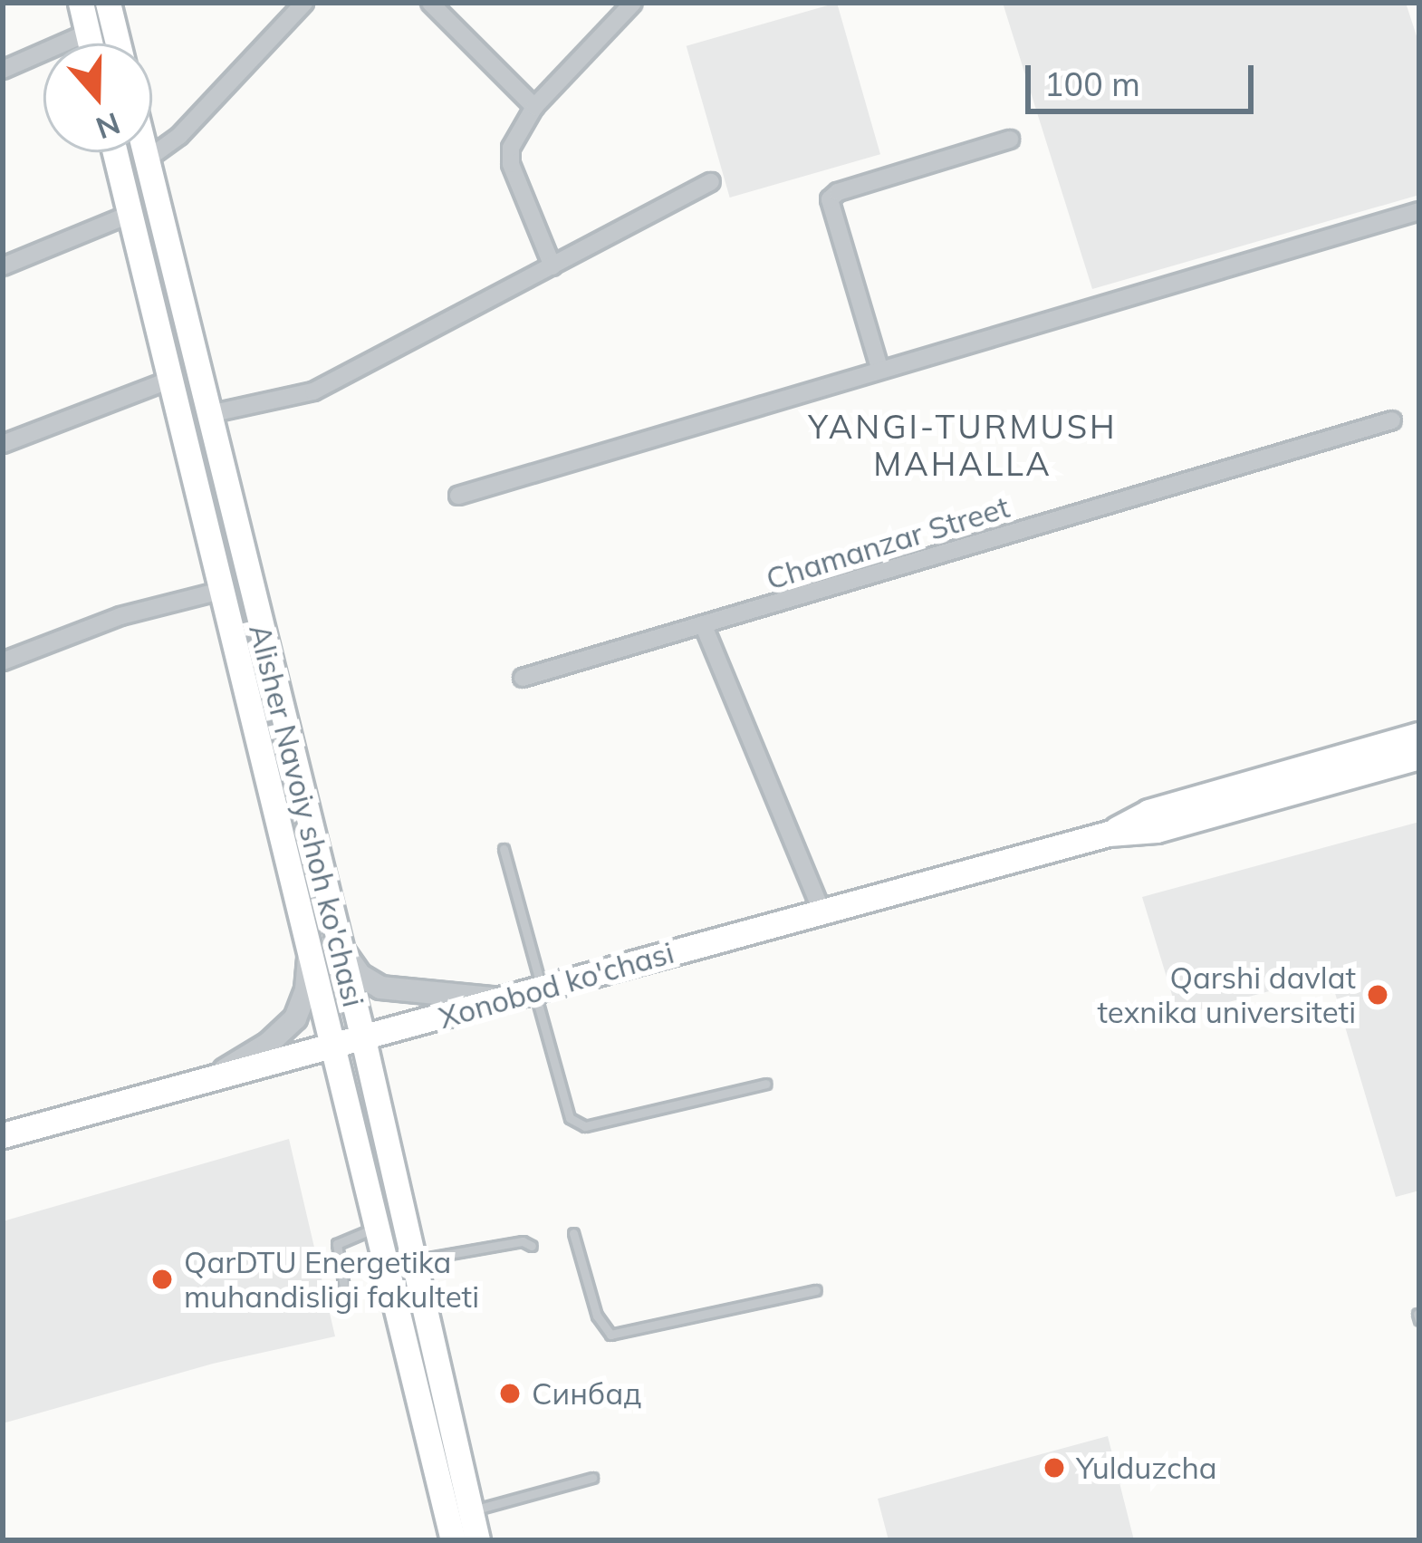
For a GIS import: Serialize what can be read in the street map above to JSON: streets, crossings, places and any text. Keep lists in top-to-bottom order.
{
  "streets": {
    "main road": ["Alisher Navoiy shoh ko'chasi", "Xonobod ko'chasi"],
    "street": ["Chamanzar Street"]
  },
  "crossings": [
    ["Alisher Navoiy shoh ko'chasi", "Xonobod ko'chasi"]
  ],
  "districts": ["YANGI-TURMUSH MAHALLA"],
  "places": [
    "Qarshi davlat texnika universiteti",
    "QarDTU Energetika muhandisligi fakulteti",
    "Синбад",
    "Yulduzcha"
  ],
  "scale_bar": "100 m",
  "north": "bottom"
}
